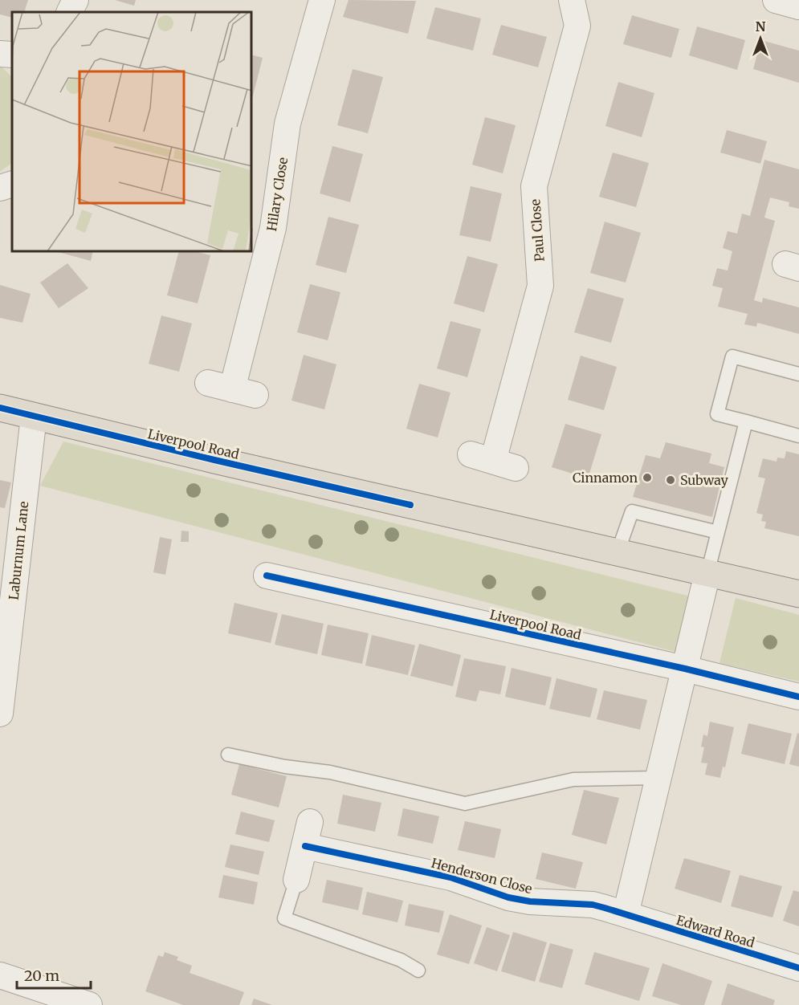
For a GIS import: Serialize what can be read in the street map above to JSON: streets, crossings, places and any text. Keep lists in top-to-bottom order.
{
  "streets": {
    "highway": ["Liverpool Road"],
    "street": [
      "Hilary Close",
      "Paul Close",
      "Laburnum Lane",
      "Henderson Close",
      "Edward Road"
    ]
  },
  "crossings": [
    ["Liverpool Road", "Laburnum Lane"],
    ["Henderson Close", "Edward Road"]
  ],
  "places": ["Cinnamon", "Subway"],
  "scale_bar": "20 m",
  "north": "top"
}
